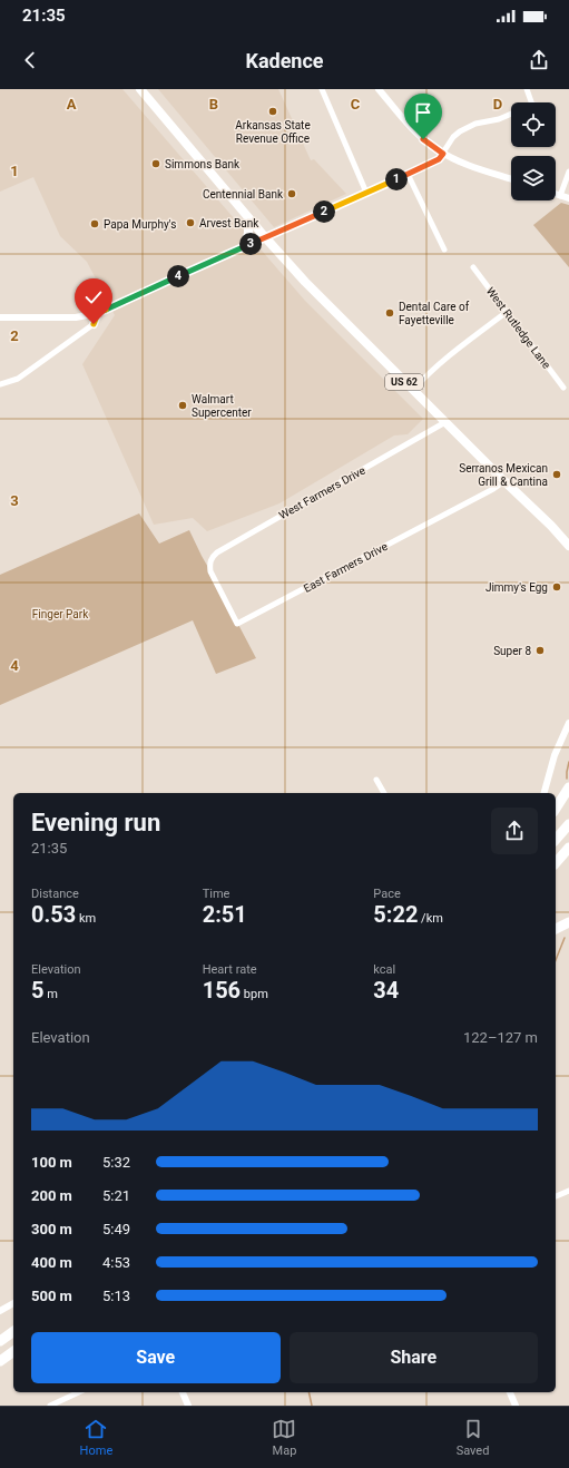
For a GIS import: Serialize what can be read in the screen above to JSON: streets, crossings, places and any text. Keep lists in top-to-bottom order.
{
  "streets": {
    "main road": ["US 62"],
    "street": ["West Rutledge Lane", "West Farmers Drive", "East Farmers Drive"]
  },
  "crossings": [
    ["US 62", "West Farmers Drive"],
    ["US 62", "East Farmers Drive"],
    ["West Farmers Drive", "East Farmers Drive"]
  ],
  "parks": ["Finger Park"],
  "places": [
    "Arkansas State Revenue Office",
    "Simmons Bank",
    "Centennial Bank",
    "Arvest Bank",
    "Papa Murphy's",
    "Dental Care of Fayetteville",
    "Walmart Supercenter",
    "Serranos Mexican Grill & Cantina",
    "Jimmy's Egg",
    "Super 8"
  ],
  "page": {
    "status": "21:35",
    "header": "Kadence",
    "pins": [
      "1",
      "2",
      "3",
      "4"
    ],
    "heading": ["Evening run", "21:35"],
    "stats": [
      ["Distance", "0.53 km"],
      ["Time", "2:51"],
      ["Pace", "5:22 /km"],
      ["Elevation", "5 m"],
      ["Heart rate", "156 bpm"],
      ["kcal", "34"]
    ],
    "chart": ["Elevation", "122–127 m"],
    "list": [
      {
        "name": "100 m",
        "note": "5:32"
      },
      {
        "name": "200 m",
        "note": "5:21"
      },
      {
        "name": "300 m",
        "note": "5:49"
      },
      {
        "name": "400 m",
        "note": "4:53"
      },
      {
        "name": "500 m",
        "note": "5:13"
      }
    ],
    "buttons": ["Save", "Share"],
    "tabs": ["Home", "Map", "Saved"]
  },
  "grid": {
    "columns": [
      "A",
      "B",
      "C",
      "D"
    ],
    "rows": [
      "1",
      "2",
      "3",
      "4"
    ]
  }
}
